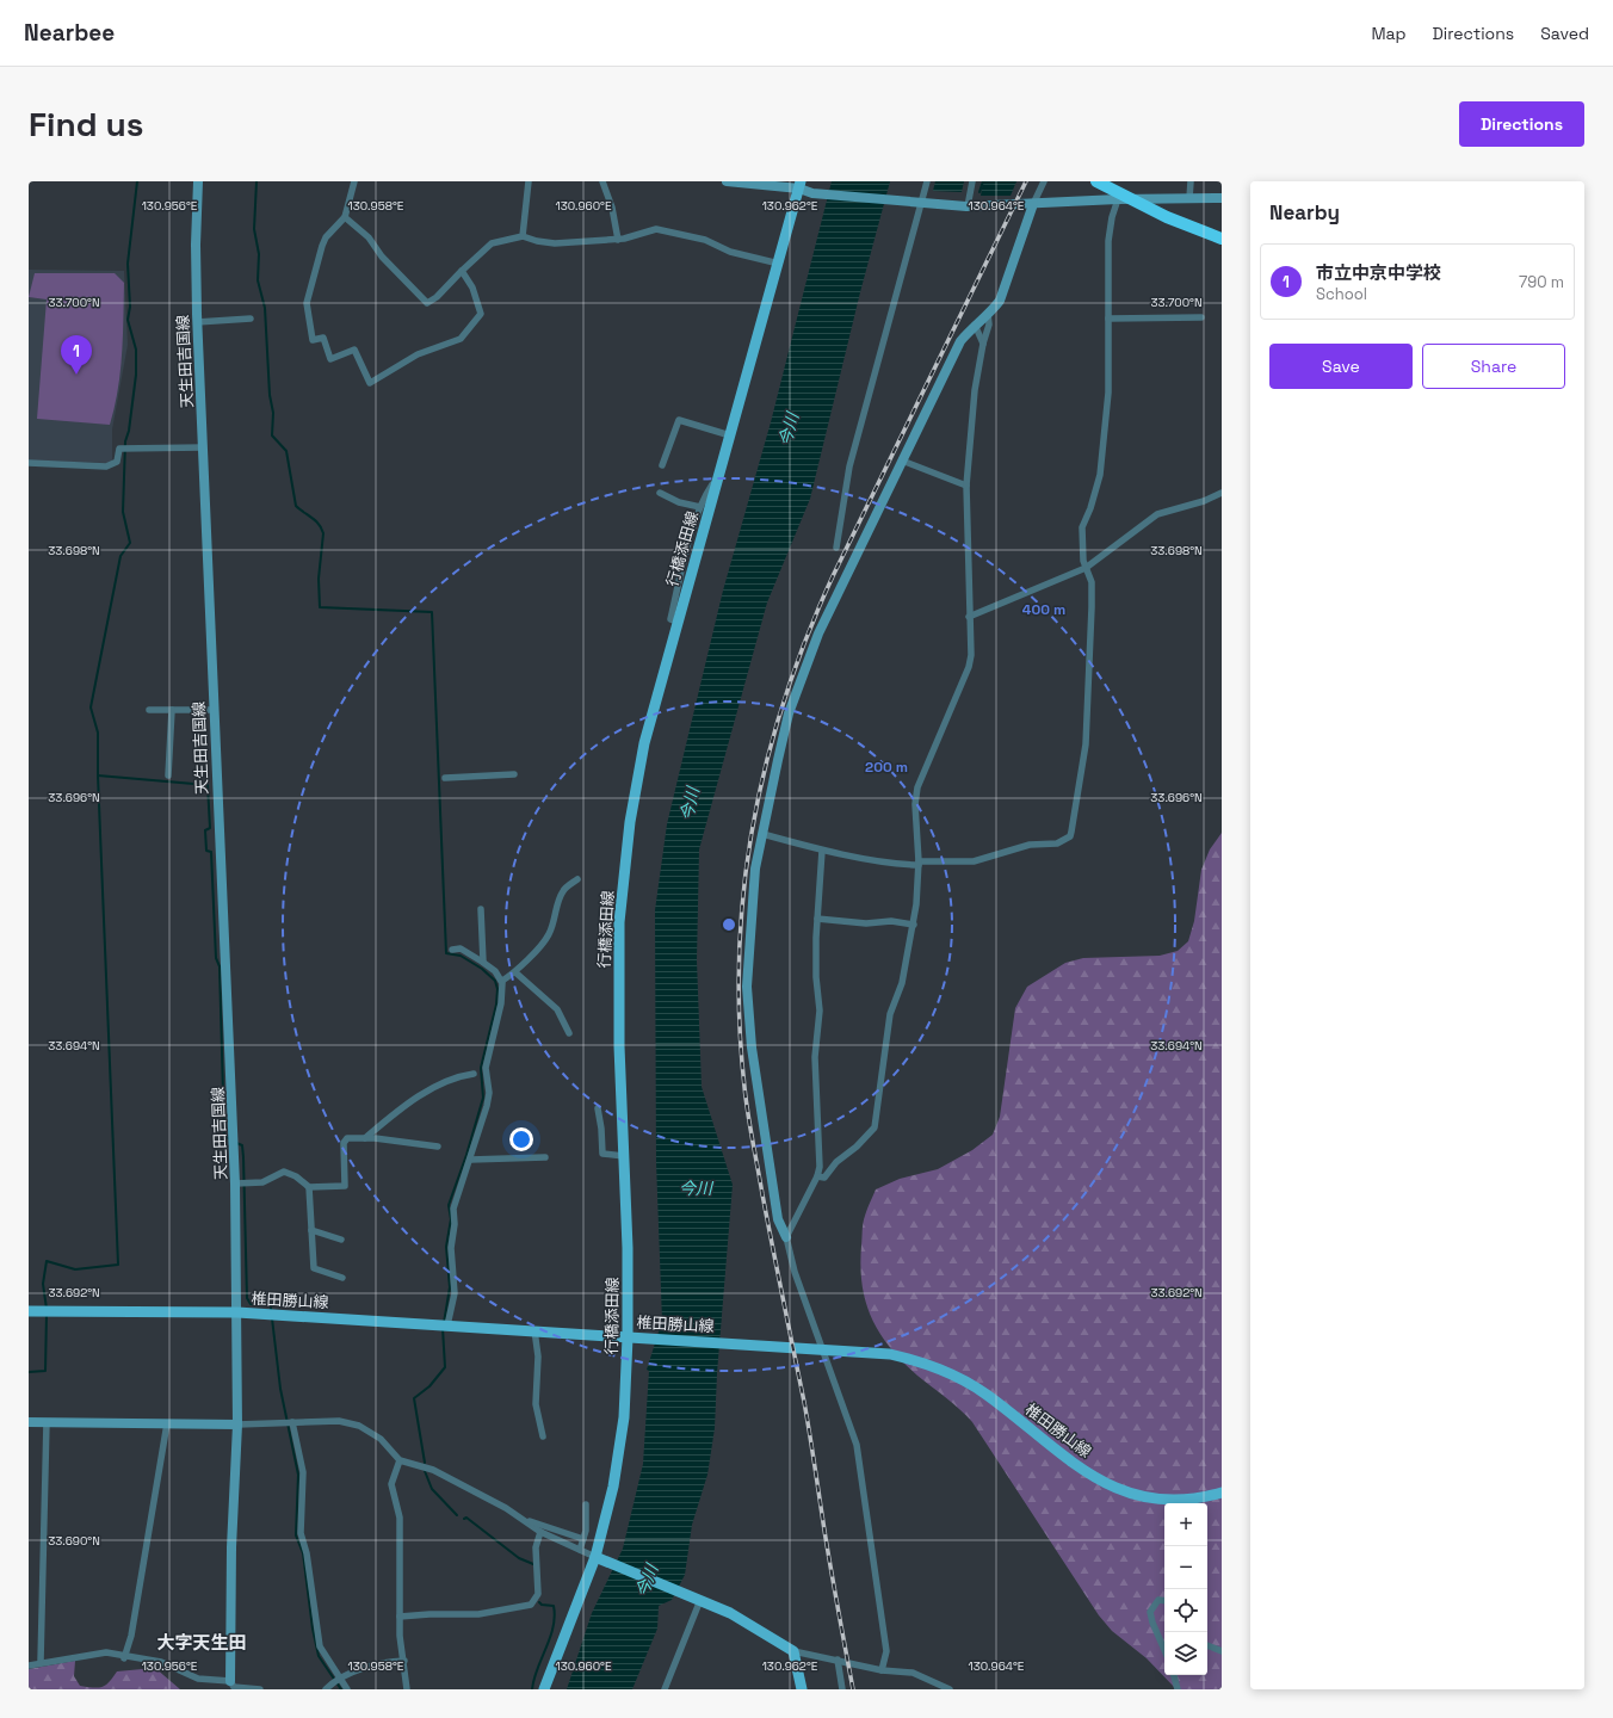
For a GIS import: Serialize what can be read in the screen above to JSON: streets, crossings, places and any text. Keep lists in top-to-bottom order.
{
  "streets": {
    "main road": ["行橋添田線", "椎田勝山線"],
    "street": ["天生田吉国線"]
  },
  "crossings": [
    ["天生田吉国線", "椎田勝山線"],
    ["行橋添田線", "椎田勝山線"]
  ],
  "districts": ["大字天生田"],
  "water": ["今川"],
  "page": {
    "header": "Nearbee",
    "nav": ["Map", "Directions", "Saved"],
    "buttons": [
      "Directions",
      ["Save", "Share"]
    ],
    "title": "Find us",
    "heading": "Nearby",
    "list": [
      {
        "mark": "1",
        "name": "市立中京中学校",
        "note": "School",
        "value": "790 m"
      }
    ],
    "pins": "1",
    "map_buttons": ["+", "−"]
  },
  "coordinates": [
    "130.956°E",
    "130.958°E",
    "130.960°E",
    "130.962°E",
    "130.964°E",
    "33.700°N",
    "33.698°N",
    "33.696°N",
    "33.694°N",
    "33.692°N",
    "33.690°N"
  ],
  "rings": ["400 m", "200 m"]
}
